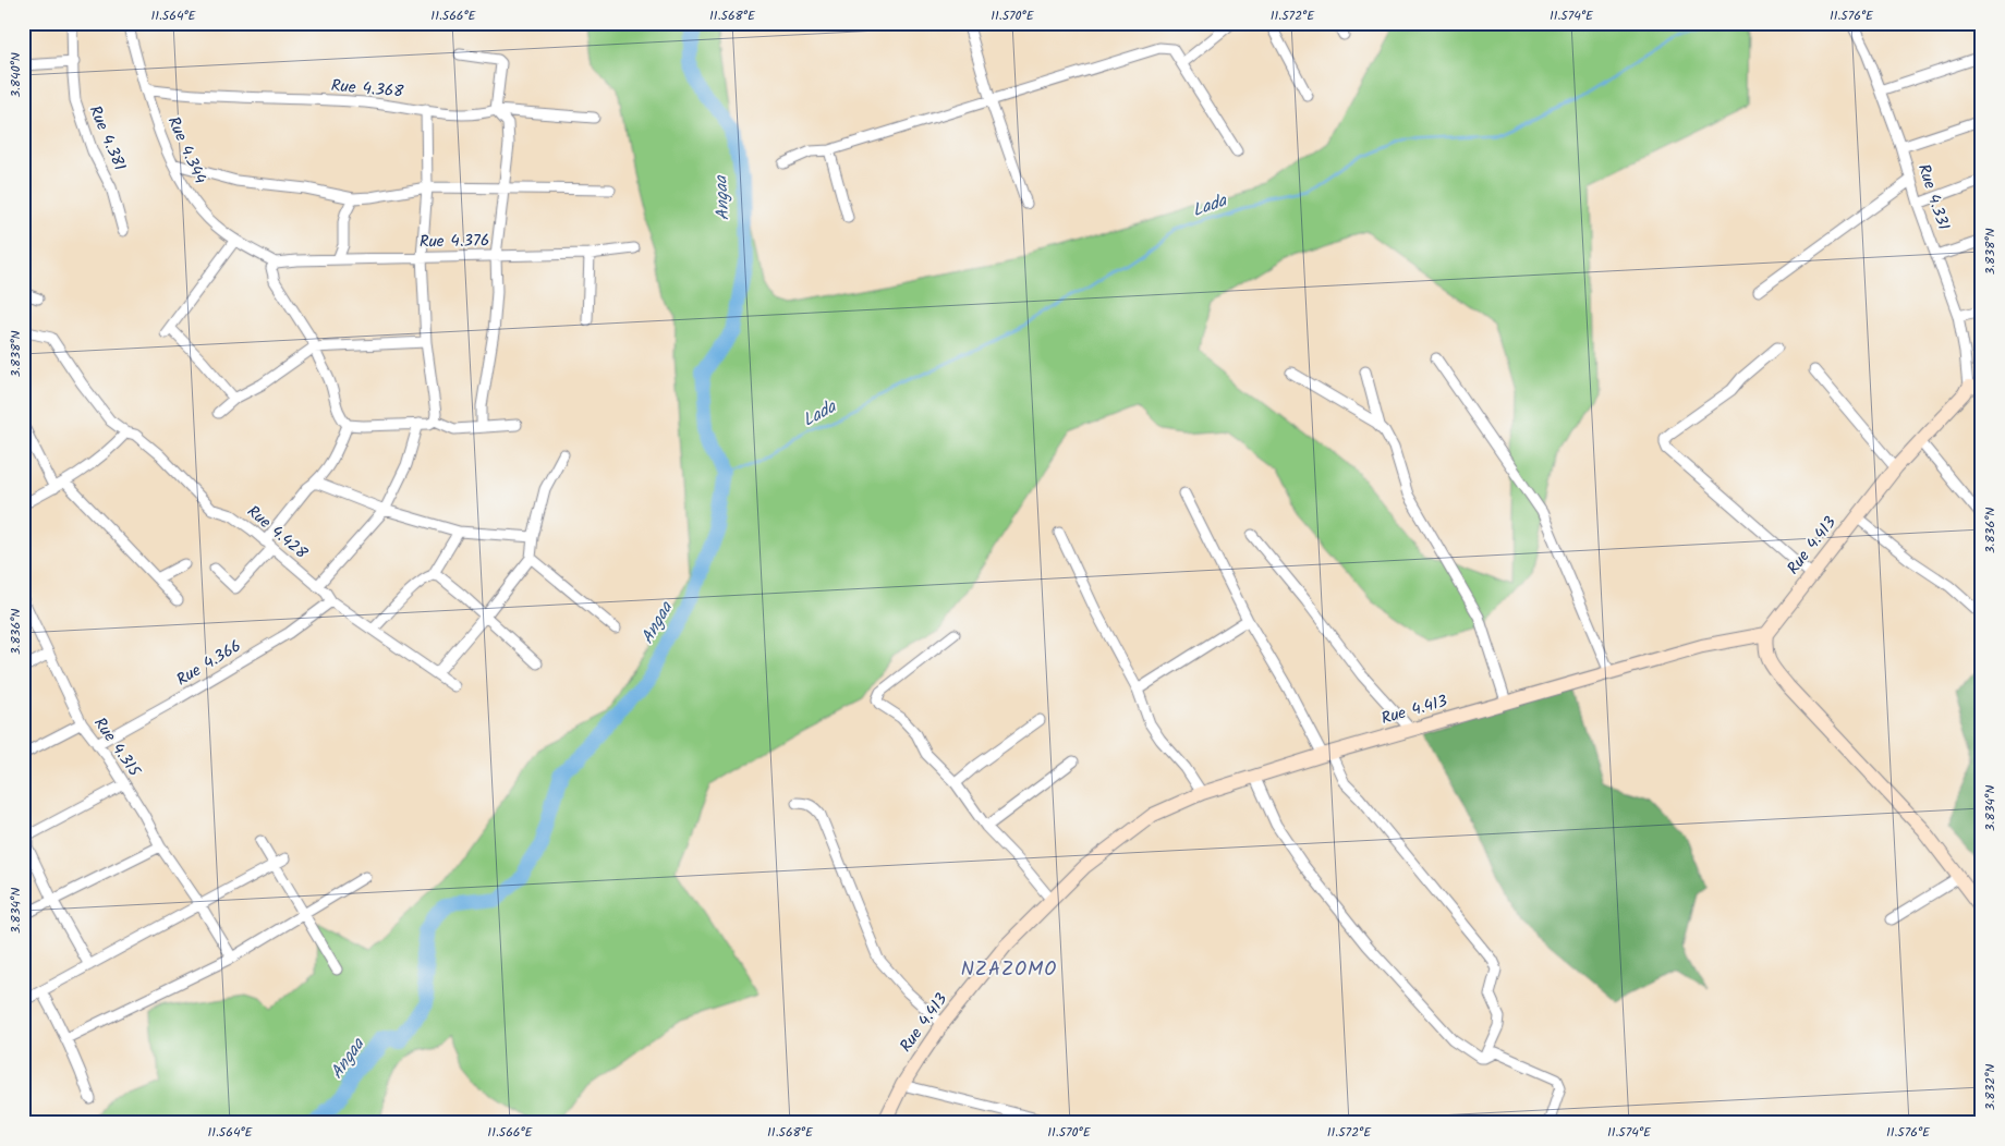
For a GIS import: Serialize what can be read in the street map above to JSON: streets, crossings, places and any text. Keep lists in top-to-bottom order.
{
  "streets": {
    "street": [
      "Rue 4.368",
      "Rue 4.381",
      "Rue 4.344",
      "Rue 4.331",
      "Rue 4.376",
      "Rue 4.428",
      "Rue 4.413",
      "Rue 4.366",
      "Rue 4.315"
    ]
  },
  "crossings": [
    ["Rue 4.368", "Rue 4.344"],
    ["Rue 4.344", "Rue 4.376"],
    ["Rue 4.331", "Rue 4.413"],
    ["Rue 4.428", "Rue 4.366"],
    ["Rue 4.366", "Rue 4.315"]
  ],
  "districts": ["NZAZOMO"],
  "water": ["Angaa", "Lada"],
  "coordinates": [
    "11.564°E",
    "11.566°E",
    "11.568°E",
    "11.570°E",
    "11.572°E",
    "11.574°E",
    "11.576°E",
    "3.840°N",
    "3.838°N",
    "3.836°N",
    "3.834°N",
    "3.832°N"
  ]
}
